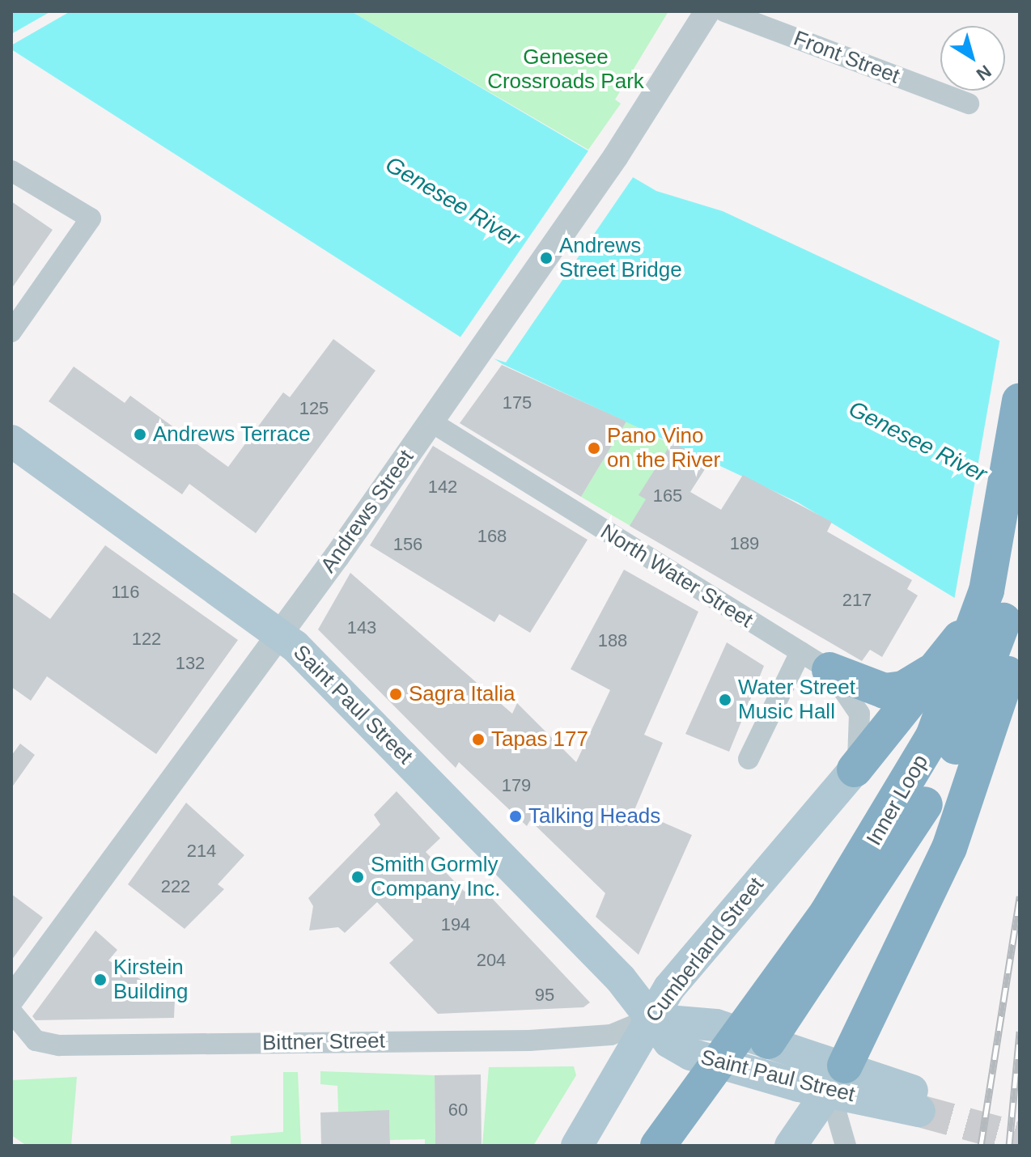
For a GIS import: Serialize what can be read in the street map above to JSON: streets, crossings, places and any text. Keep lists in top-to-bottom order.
{
  "streets": {
    "highway": ["Inner Loop"],
    "main road": ["Saint Paul Street", "Cumberland Street"],
    "street": [
      "Front Street",
      "Andrews Street",
      "North Water Street",
      "Bittner Street"
    ]
  },
  "crossings": [
    ["Andrews Street", "North Water Street"],
    ["Andrews Street", "Saint Paul Street"],
    ["North Water Street", "Cumberland Street"],
    ["Saint Paul Street", "Cumberland Street"],
    ["Saint Paul Street", "Bittner Street"],
    ["Cumberland Street", "Bittner Street"]
  ],
  "water": ["Genesee River"],
  "parks": ["Genesee Crossroads Park"],
  "places": [
    "Andrews Street Bridge",
    "Andrews Terrace",
    "Pano Vino on the River",
    "Sagra Italia",
    "Water Street Music Hall",
    "Tapas 177",
    "Talking Heads",
    "Smith Gormly Company Inc.",
    "Kirstein Building"
  ],
  "house_numbers": [
    "175",
    "125",
    "142",
    "165",
    "168",
    "189",
    "156",
    "116",
    "217",
    "143",
    "122",
    "188",
    "132",
    "179",
    "214",
    "222",
    "194",
    "204",
    "95",
    "60"
  ],
  "north": "bottom right"
}
